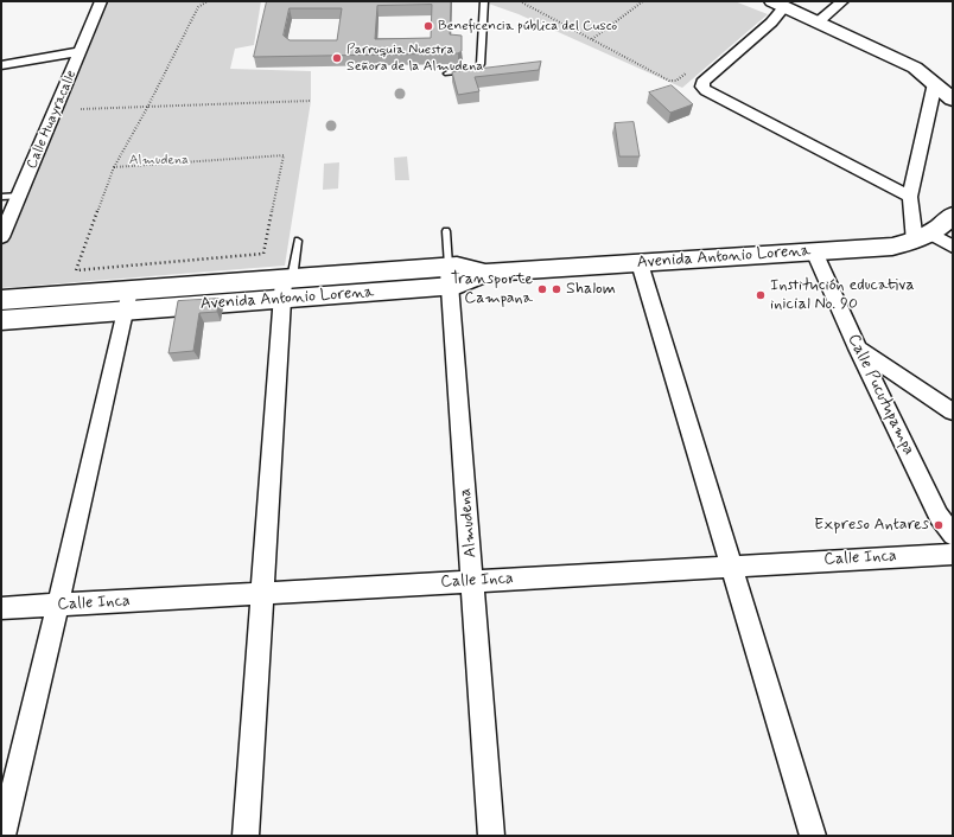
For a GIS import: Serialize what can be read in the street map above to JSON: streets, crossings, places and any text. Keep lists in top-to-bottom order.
{
  "streets": {
    "highway": ["Avenida Antonio Lorena"],
    "street": [
      "Calle Huayracalle",
      "Calle Pucutupampa",
      "Almudena",
      "Calle Inca"
    ]
  },
  "crossings": [
    ["Avenida Antonio Lorena", "Calle Pucutupampa"],
    ["Avenida Antonio Lorena", "Almudena"],
    ["Almudena", "Calle Inca"]
  ],
  "parks": ["Almudena"],
  "places": [
    "Beneficencia pública del Cusco",
    "Parroquia Nuestra Señora de la Almudena",
    "Transporte Campana",
    "Shalom",
    "Institución educativa inicial No. 90",
    "Expreso Antares"
  ]
}
